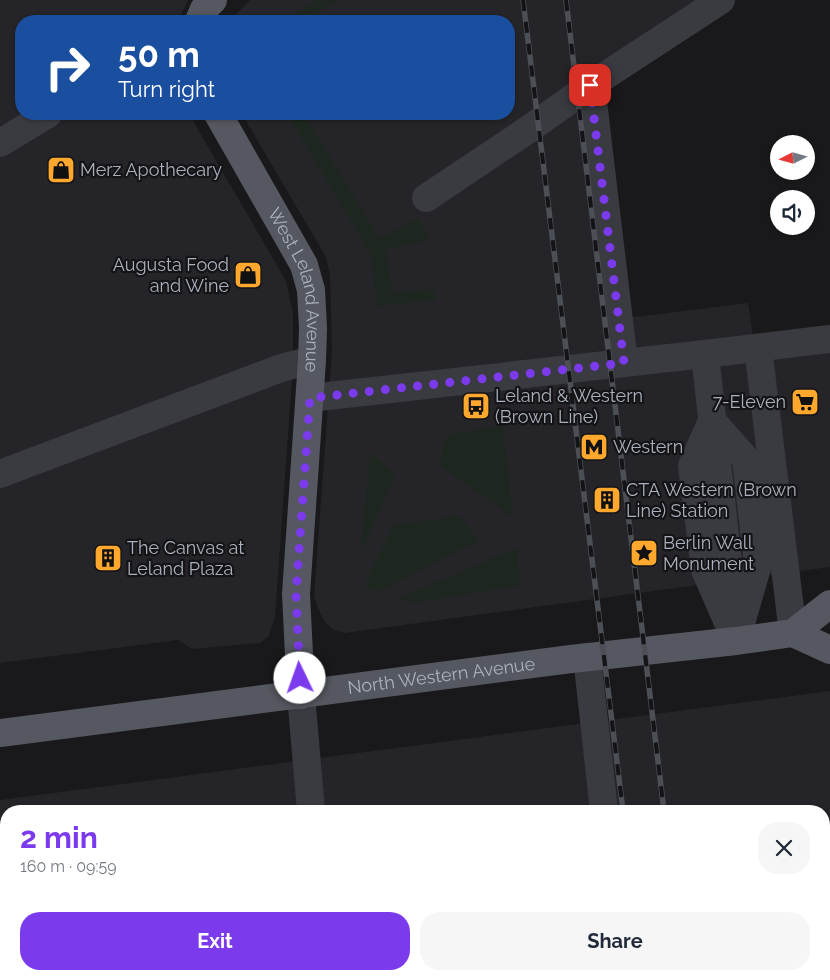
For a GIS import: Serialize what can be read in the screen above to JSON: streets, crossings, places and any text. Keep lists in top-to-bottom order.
{
  "streets": {
    "main road": ["West Leland Avenue", "North Western Avenue"]
  },
  "crossings": [
    ["West Leland Avenue", "North Western Avenue"]
  ],
  "places": {
    "shop": ["Merz Apothecary", "Augusta Food and Wine"],
    "supermarket": ["7-Eleven"],
    "bus stop": ["Leland & Western (Brown Line)"],
    "metro station": ["Western"],
    "building": ["CTA Western (Brown Line) Station", "The Canvas at Leland Plaza"],
    "place": ["Berlin Wall Monument"]
  },
  "north": "left",
  "page": {
    "turn": ["50 m", "Turn right"],
    "heading": ["2 min", "160 m · 09:59"],
    "buttons": ["Exit", "Share"]
  }
}
